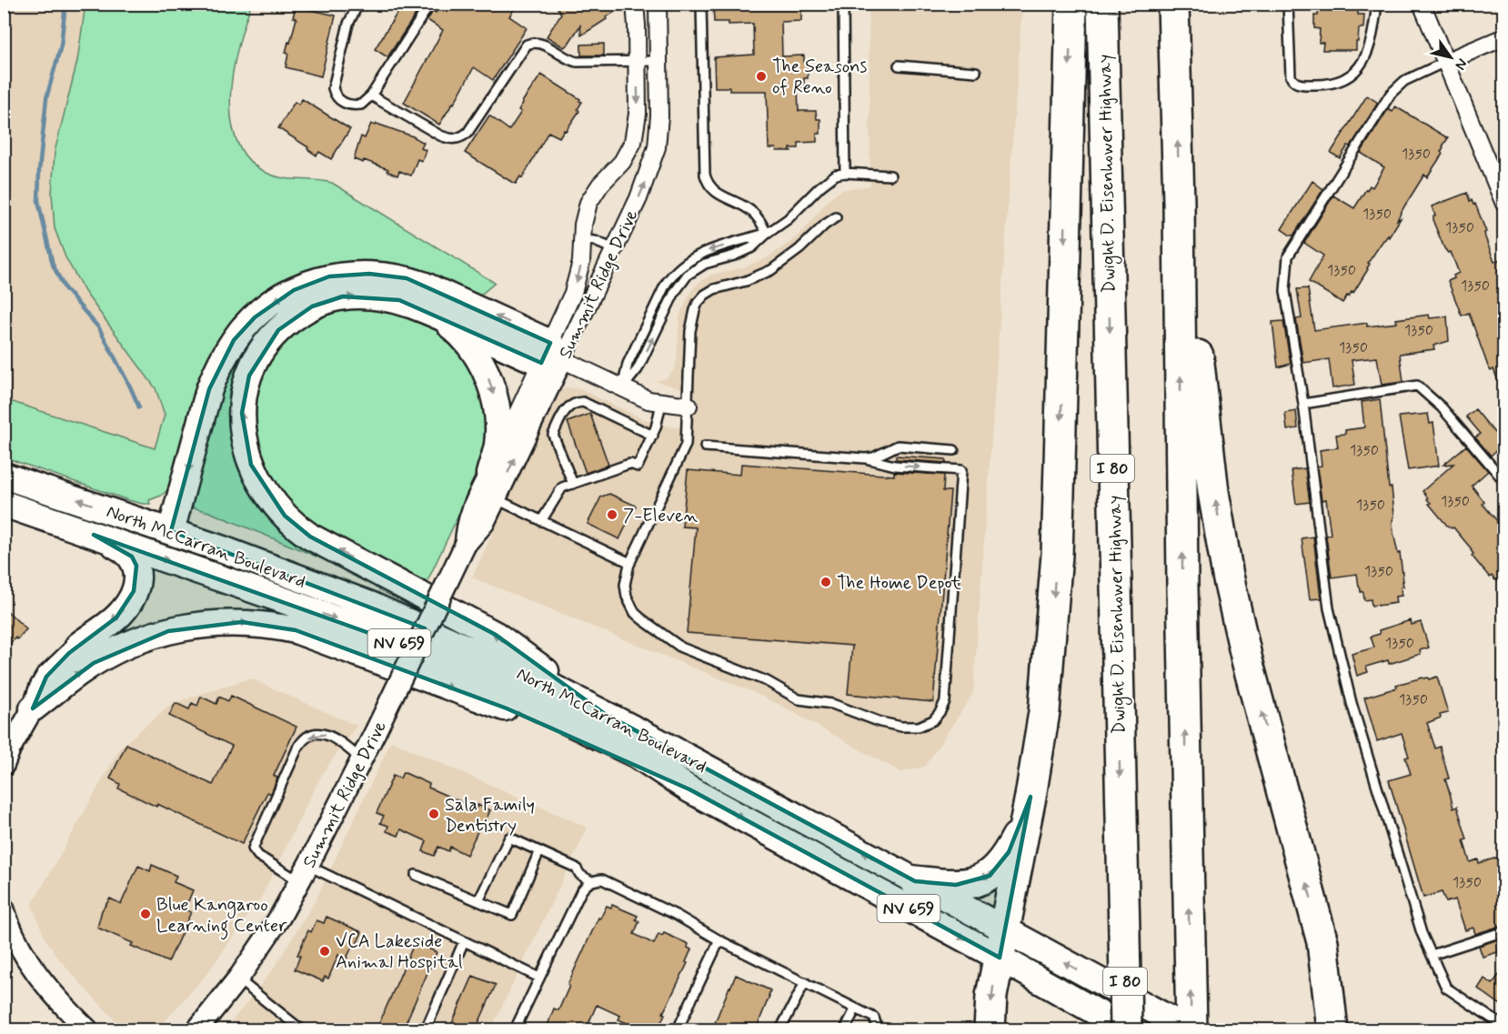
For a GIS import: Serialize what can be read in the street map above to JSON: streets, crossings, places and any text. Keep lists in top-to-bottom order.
{
  "streets": {
    "highway": ["Dwight D. Eisenhower Highway", "I 80"],
    "main road": ["North McCarran Boulevard", "NV 659"],
    "street": ["Summit Ridge Drive"]
  },
  "crossings": [
    ["Dwight D. Eisenhower Highway", "North McCarran Boulevard"]
  ],
  "places": [
    "The Seasons of Reno",
    "7-Eleven",
    "The Home Depot",
    "Sala Family Dentistry",
    "Blue Kangaroo Learning Center",
    "VCA Lakeside Animal Hospital"
  ],
  "house_numbers": [
    "1350",
    "1350",
    "1350",
    "1350",
    "1350",
    "1350",
    "1350",
    "1350",
    "1350",
    "1350",
    "1350",
    "1350",
    "1350",
    "1350"
  ],
  "north": "bottom right"
}
